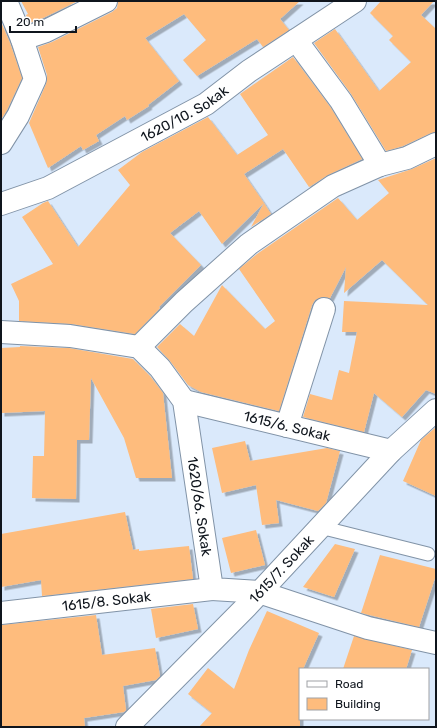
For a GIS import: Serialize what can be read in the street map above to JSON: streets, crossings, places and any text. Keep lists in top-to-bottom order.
{
  "streets": {
    "street": [
      "1620/10. Sokak",
      "1615/6. Sokak",
      "1620/66. Sokak",
      "1615/7. Sokak",
      "1615/8. Sokak"
    ]
  },
  "crossings": [
    ["1615/6. Sokak", "1620/66. Sokak"],
    ["1615/6. Sokak", "1615/7. Sokak"],
    ["1620/66. Sokak", "1615/8. Sokak"]
  ],
  "legend": ["Road", "Building"],
  "scale_bar": "20 m"
}
